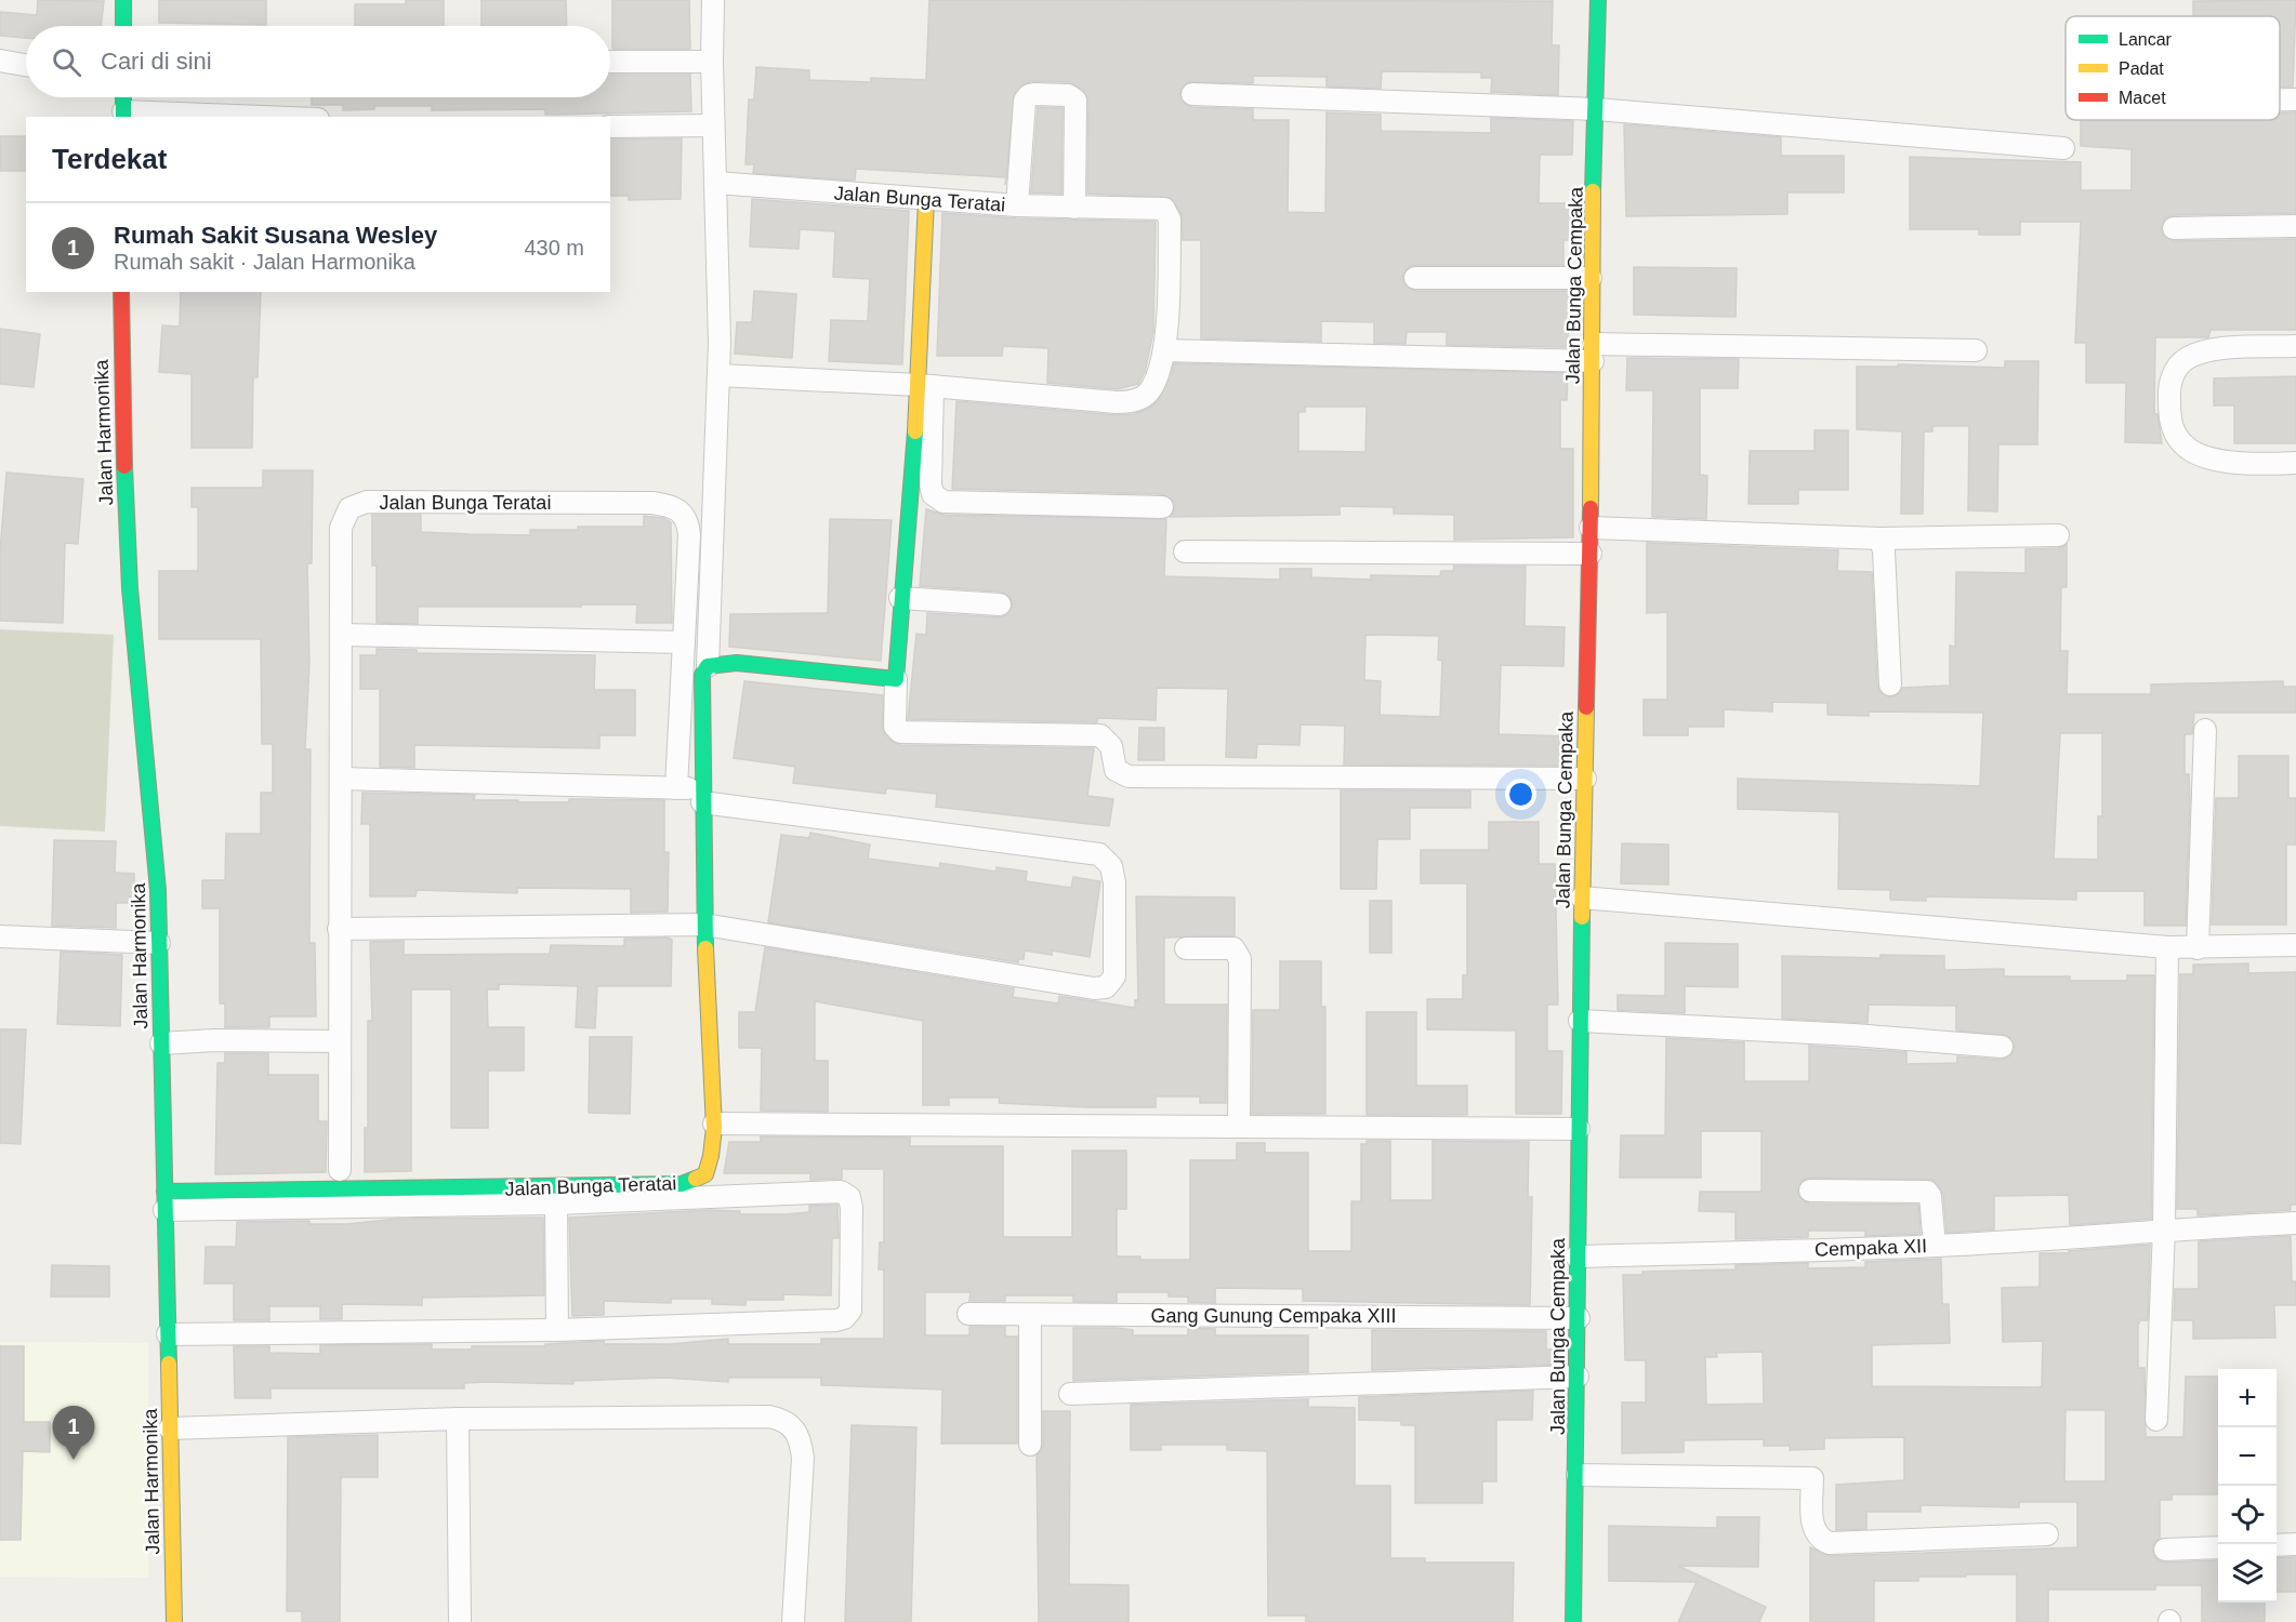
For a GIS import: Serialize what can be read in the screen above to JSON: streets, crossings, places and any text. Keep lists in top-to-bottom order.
{
  "streets": {
    "street": [
      "Jalan Bunga Teratai",
      "Jalan Bunga Cempaka",
      "Jalan Harmonika",
      "Cempaka XII",
      "Gang Gunung Cempaka XIII"
    ]
  },
  "crossings": [
    ["Jalan Bunga Teratai", "Jalan Harmonika"],
    ["Jalan Bunga Cempaka", "Cempaka XII"],
    ["Jalan Bunga Cempaka", "Gang Gunung Cempaka XIII"]
  ],
  "legend": ["Lancar", "Padat", "Macet"],
  "page": {
    "search": "Cari di sini",
    "heading": "Terdekat",
    "list": [
      {
        "mark": "1",
        "name": "Rumah Sakit Susana Wesley",
        "note": "Rumah sakit · Jalan Harmonika",
        "value": "430 m"
      }
    ],
    "map_buttons": ["+", "−"],
    "pins": "1"
  }
}
